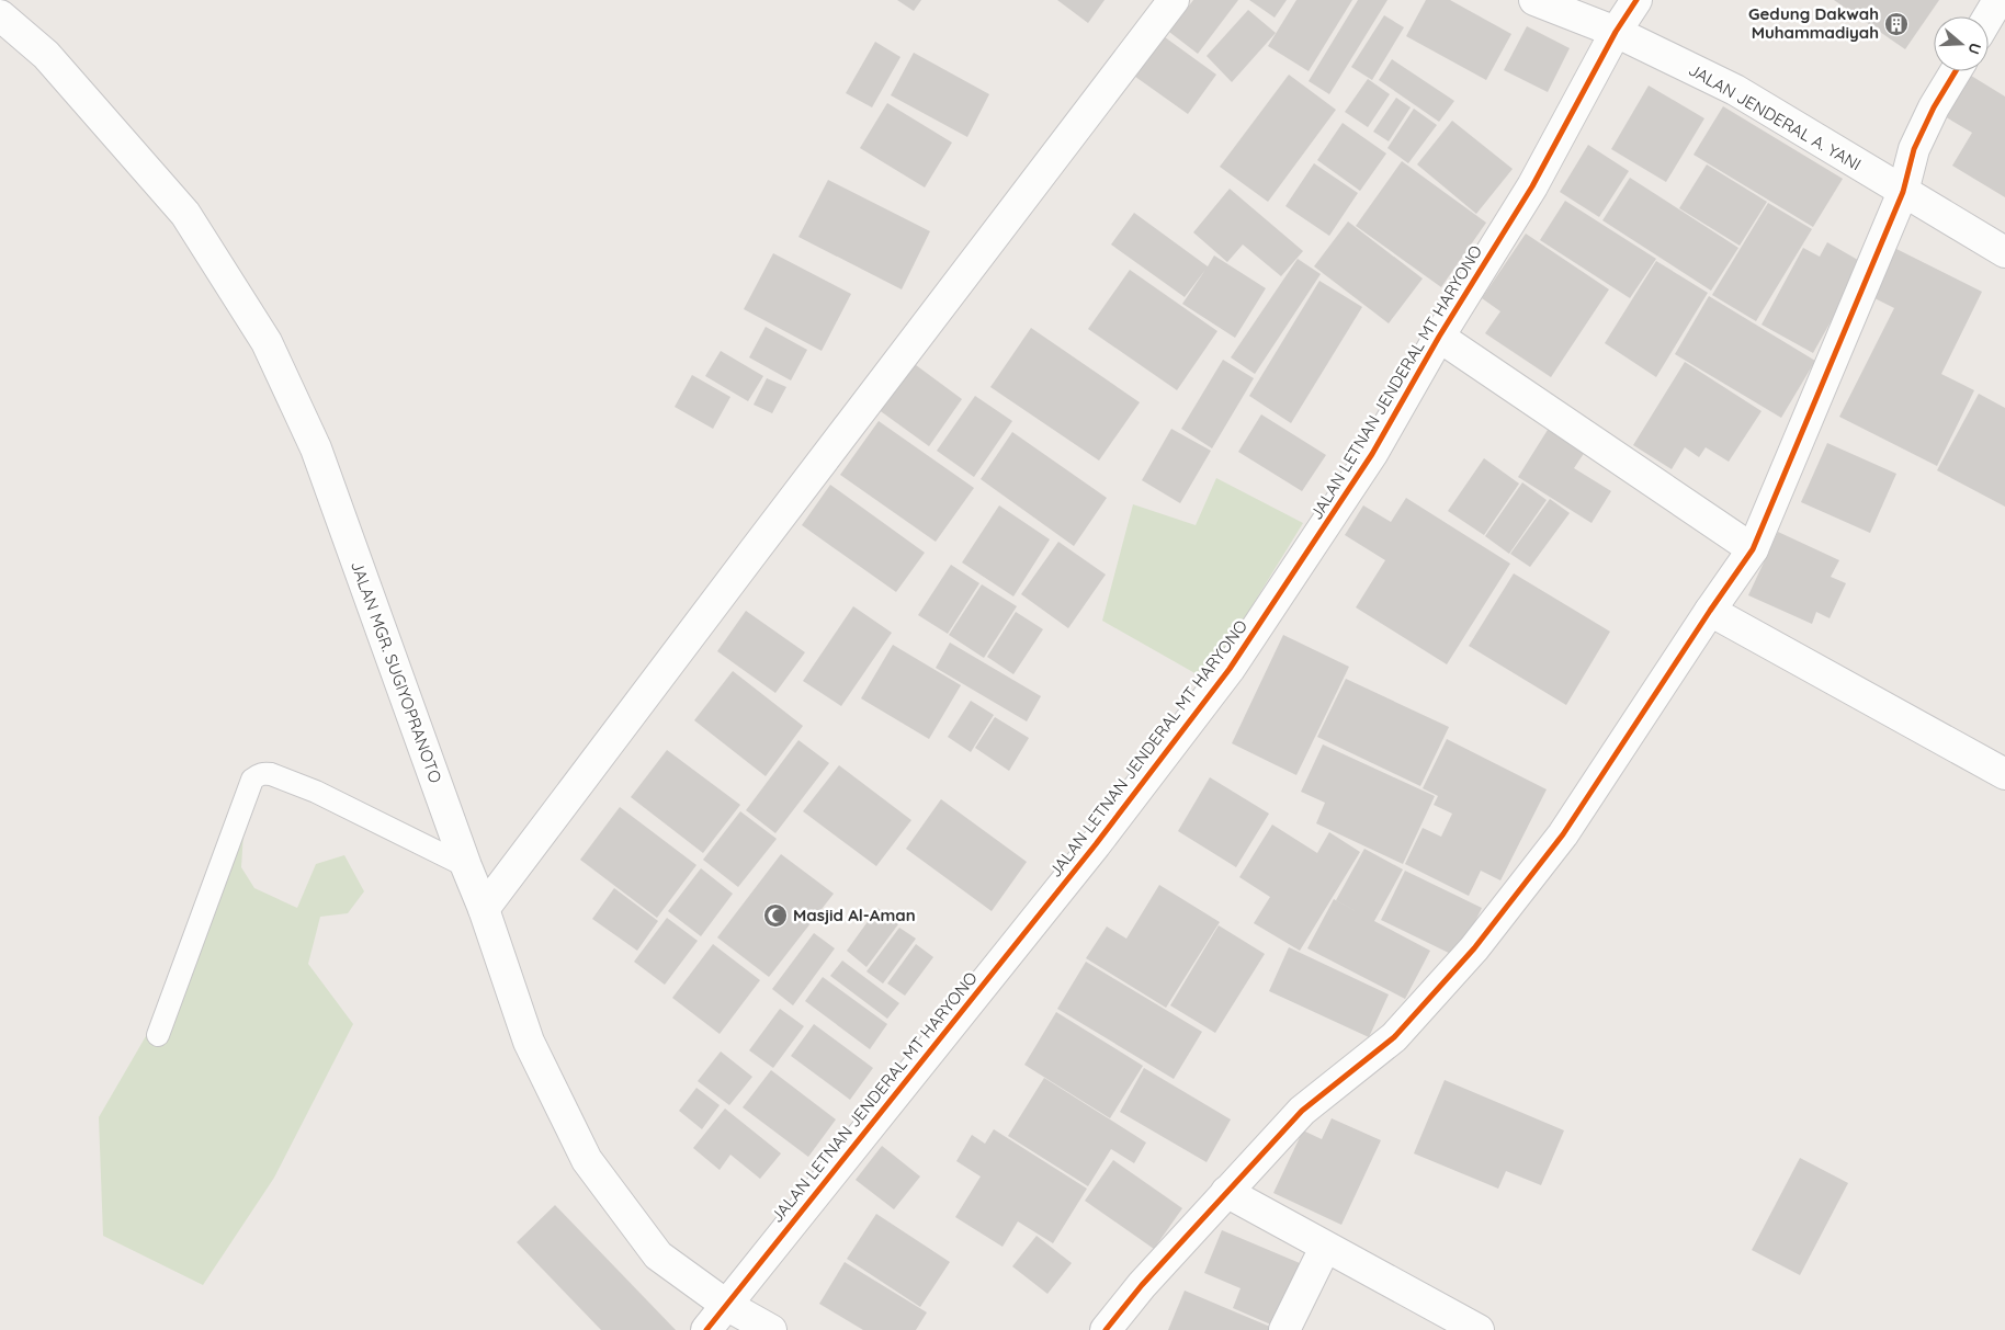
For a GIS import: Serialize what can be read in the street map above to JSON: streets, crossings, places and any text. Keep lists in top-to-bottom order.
{
  "streets": {
    "street": ["JALAN JENDERAL A. YANI", "JALAN LETNAN JENDERAL MT HARYONO", "JALAN MGR. SUGIYOPRANOTO"]
  },
  "crossings": [
    ["JALAN JENDERAL A. YANI", "JALAN LETNAN JENDERAL MT HARYONO"],
    ["JALAN LETNAN JENDERAL MT HARYONO", "JALAN MGR. SUGIYOPRANOTO"]
  ],
  "places": {
    "building": ["Gedung Dakwah Muhammadiyah"],
    "mosque": ["Masjid Al-Aman"]
  },
  "north": "right"
}
